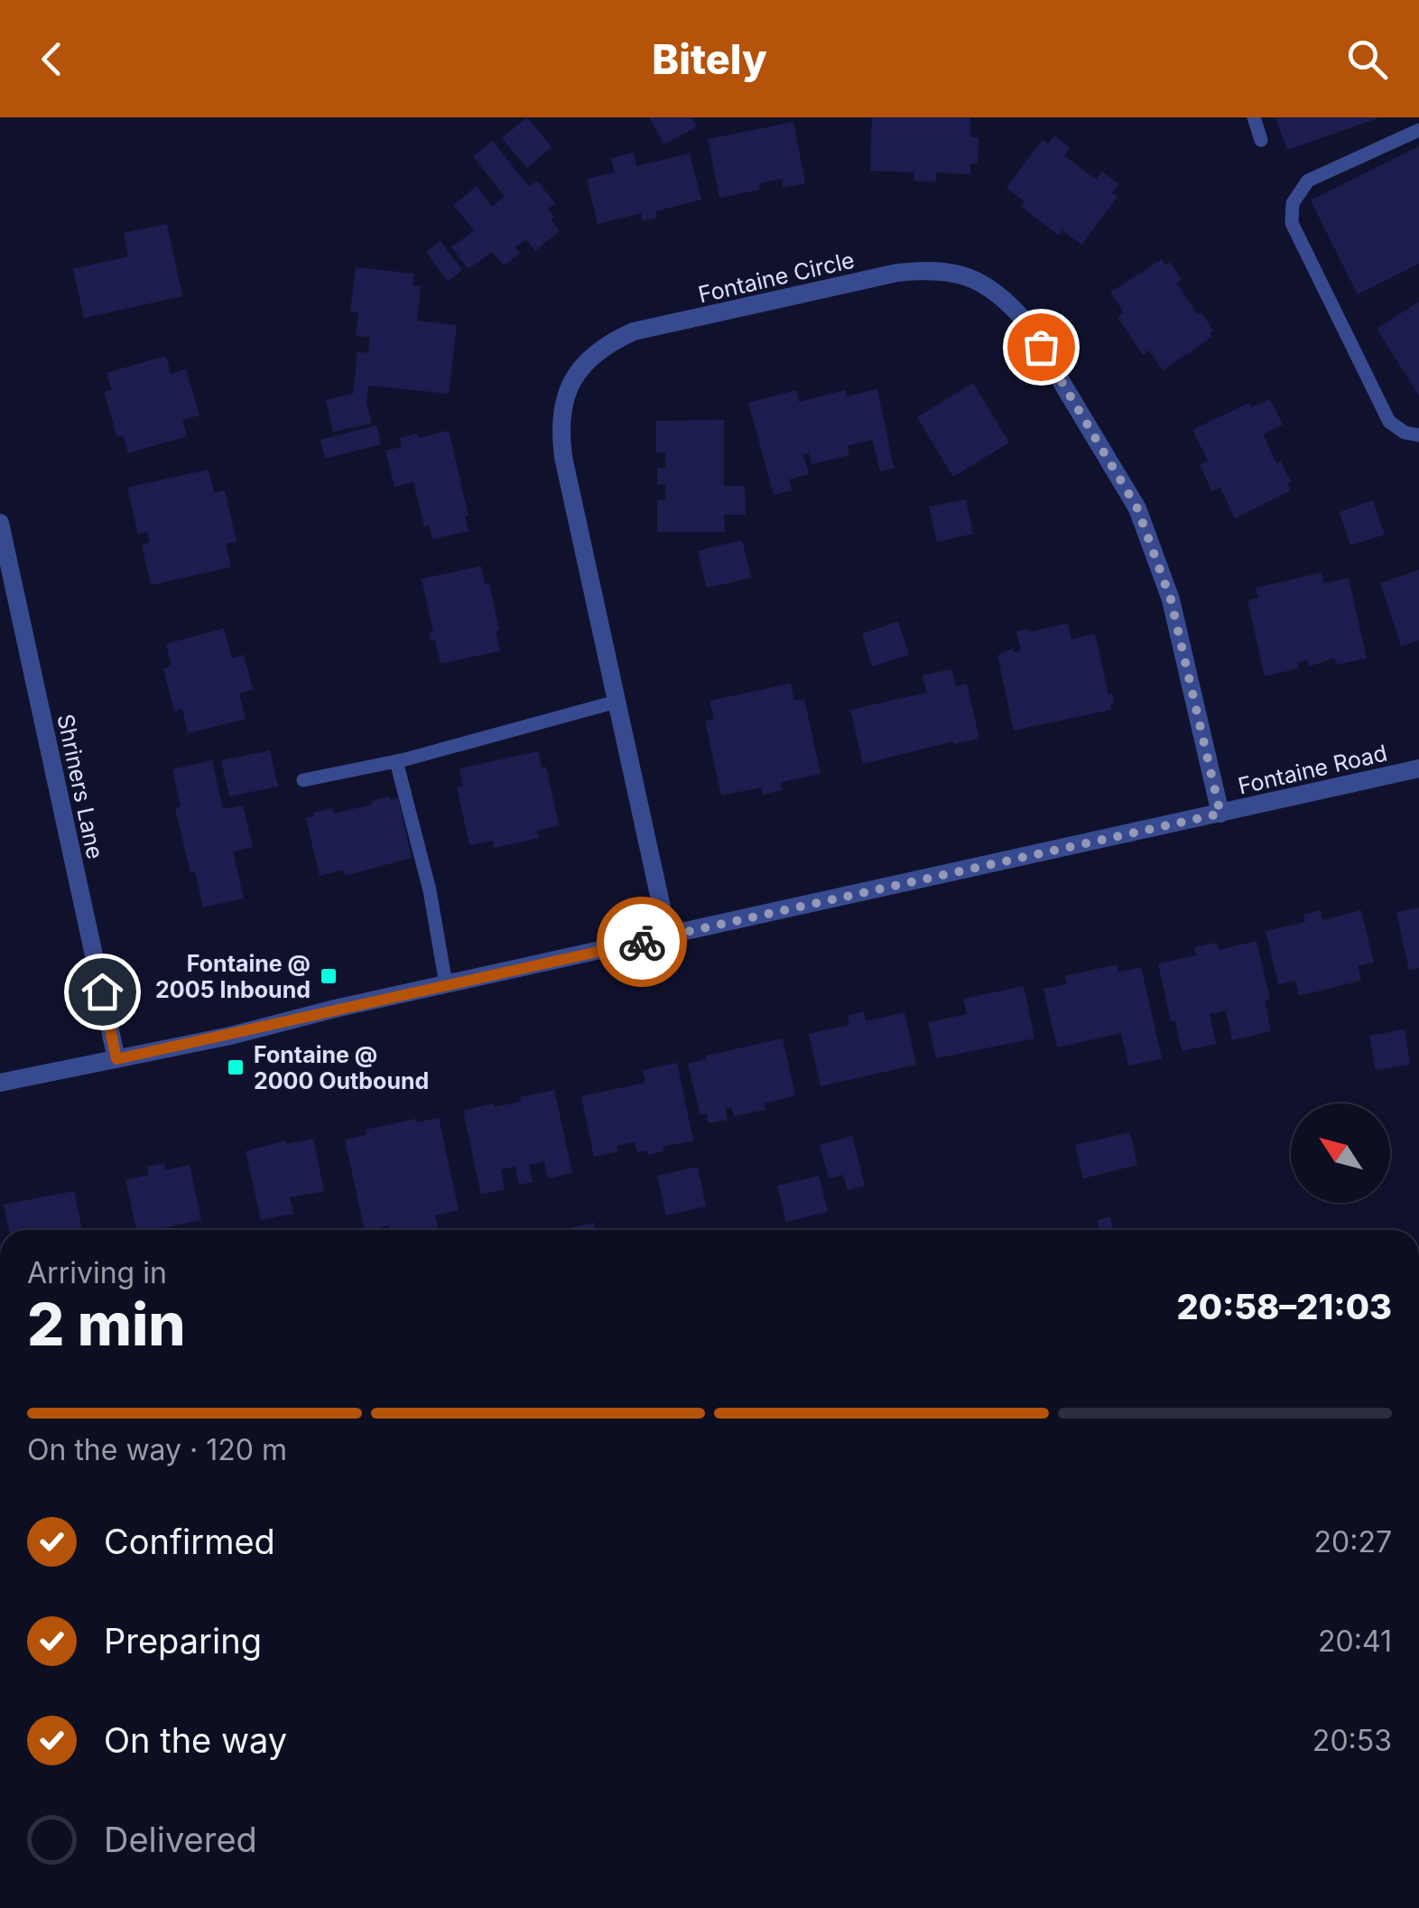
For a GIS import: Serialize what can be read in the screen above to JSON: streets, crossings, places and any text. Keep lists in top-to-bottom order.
{
  "streets": {
    "street": ["Fontaine Circle", "Fontaine Road", "Shriners Lane"]
  },
  "crossings": [
    ["Fontaine Circle", "Fontaine Road"],
    ["Fontaine Road", "Shriners Lane"]
  ],
  "places": {
    "transit": ["Fontaine @ 2005 Inbound", "Fontaine @ 2000 Outbound"]
  },
  "north": "top left",
  "page": {
    "header": "Bitely",
    "heading": ["2 min", "Arriving in", "20:58–21:03"],
    "bar": "On the way · 120 m",
    "list": [
      ["Confirmed", "20:27"],
      ["Preparing", "20:41"],
      ["On the way", "20:53"],
      "Delivered"
    ]
  }
}
